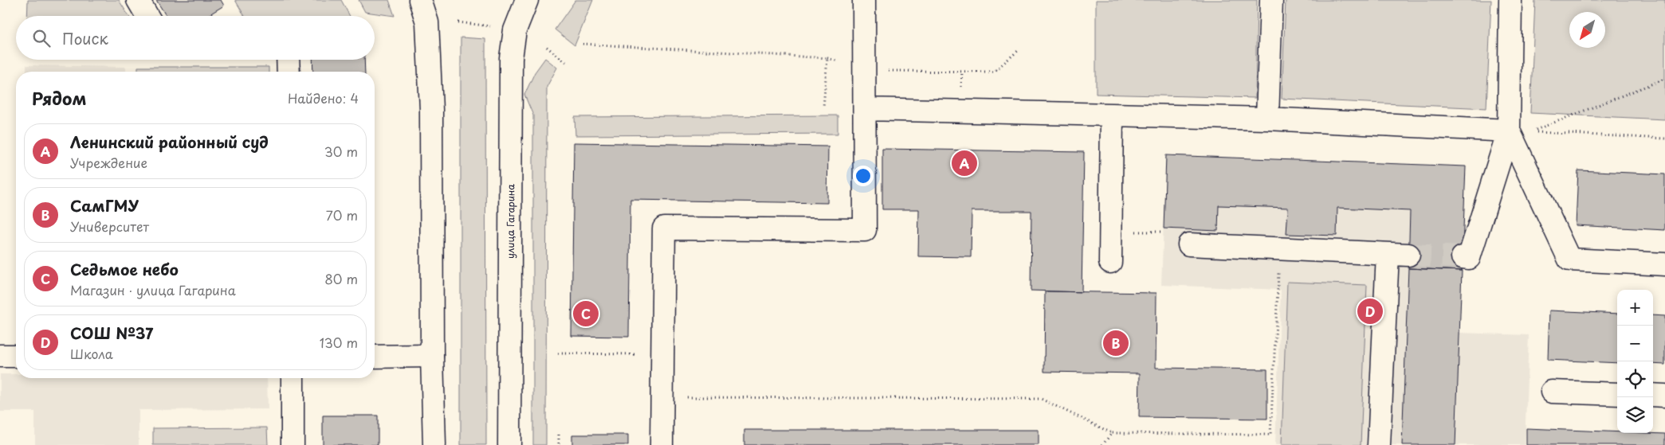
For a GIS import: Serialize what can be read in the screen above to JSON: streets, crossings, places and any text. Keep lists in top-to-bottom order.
{
  "streets": {
    "main road": ["улица Гагарина"]
  },
  "north": "bottom left",
  "page": {
    "search": "Поиск",
    "heading": ["Рядом", "Найдено: 4"],
    "list": [
      {
        "mark": "A",
        "name": "Ленинский районный суд",
        "note": "Учреждение",
        "value": "30 m"
      },
      {
        "mark": "B",
        "name": "СамГМУ",
        "note": "Университет",
        "value": "70 m"
      },
      {
        "mark": "C",
        "name": "Седьмое небо",
        "note": "Магазин · улица Гагарина",
        "value": "80 m"
      },
      {
        "mark": "D",
        "name": "СОШ №37",
        "note": "Школа",
        "value": "130 m"
      }
    ],
    "pins": [
      "A",
      "D",
      "C",
      "B"
    ],
    "map_buttons": ["+", "−"]
  }
}
